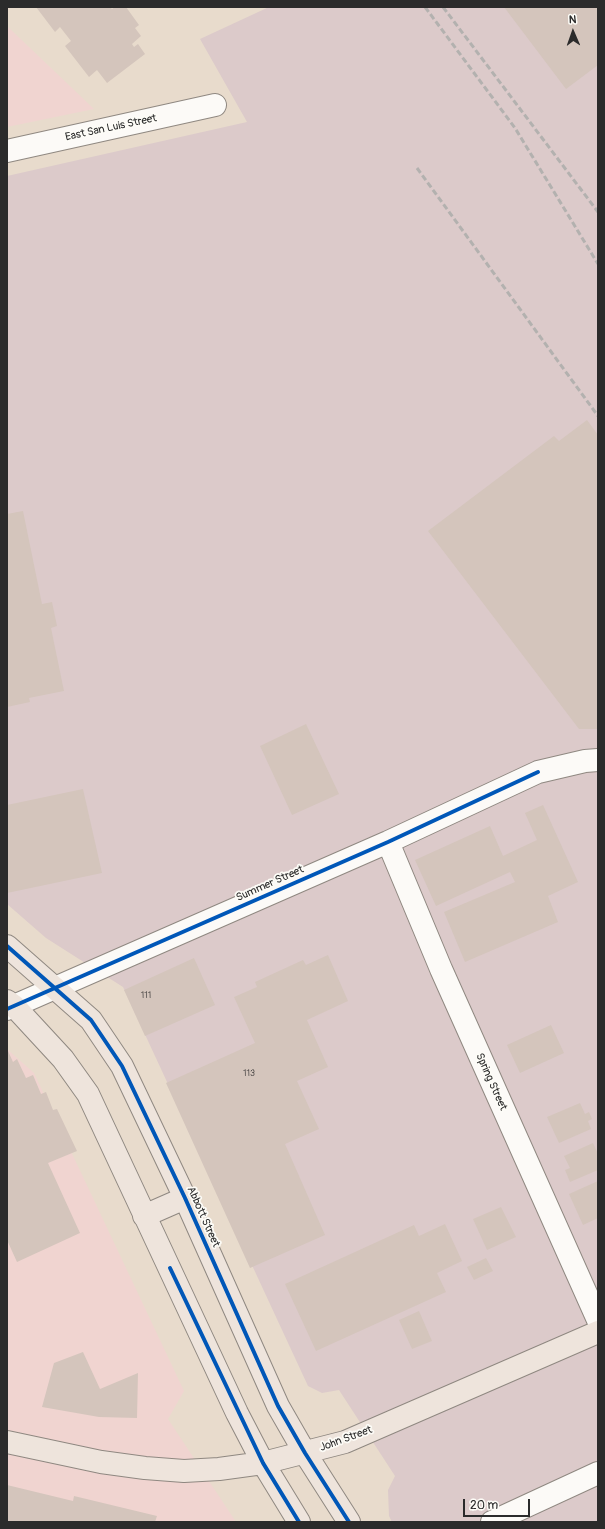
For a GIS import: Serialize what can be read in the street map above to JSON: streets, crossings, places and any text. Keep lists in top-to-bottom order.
{
  "streets": {
    "main road": ["Abbott Street", "John Street"],
    "street": ["East San Luis Street", "Summer Street", "Spring Street"]
  },
  "crossings": [
    ["Summer Street", "Spring Street"],
    ["Summer Street", "Abbott Street"],
    ["Abbott Street", "John Street"]
  ],
  "house_numbers": ["111", "113"],
  "scale_bar": "20 m",
  "north": "top"
}
